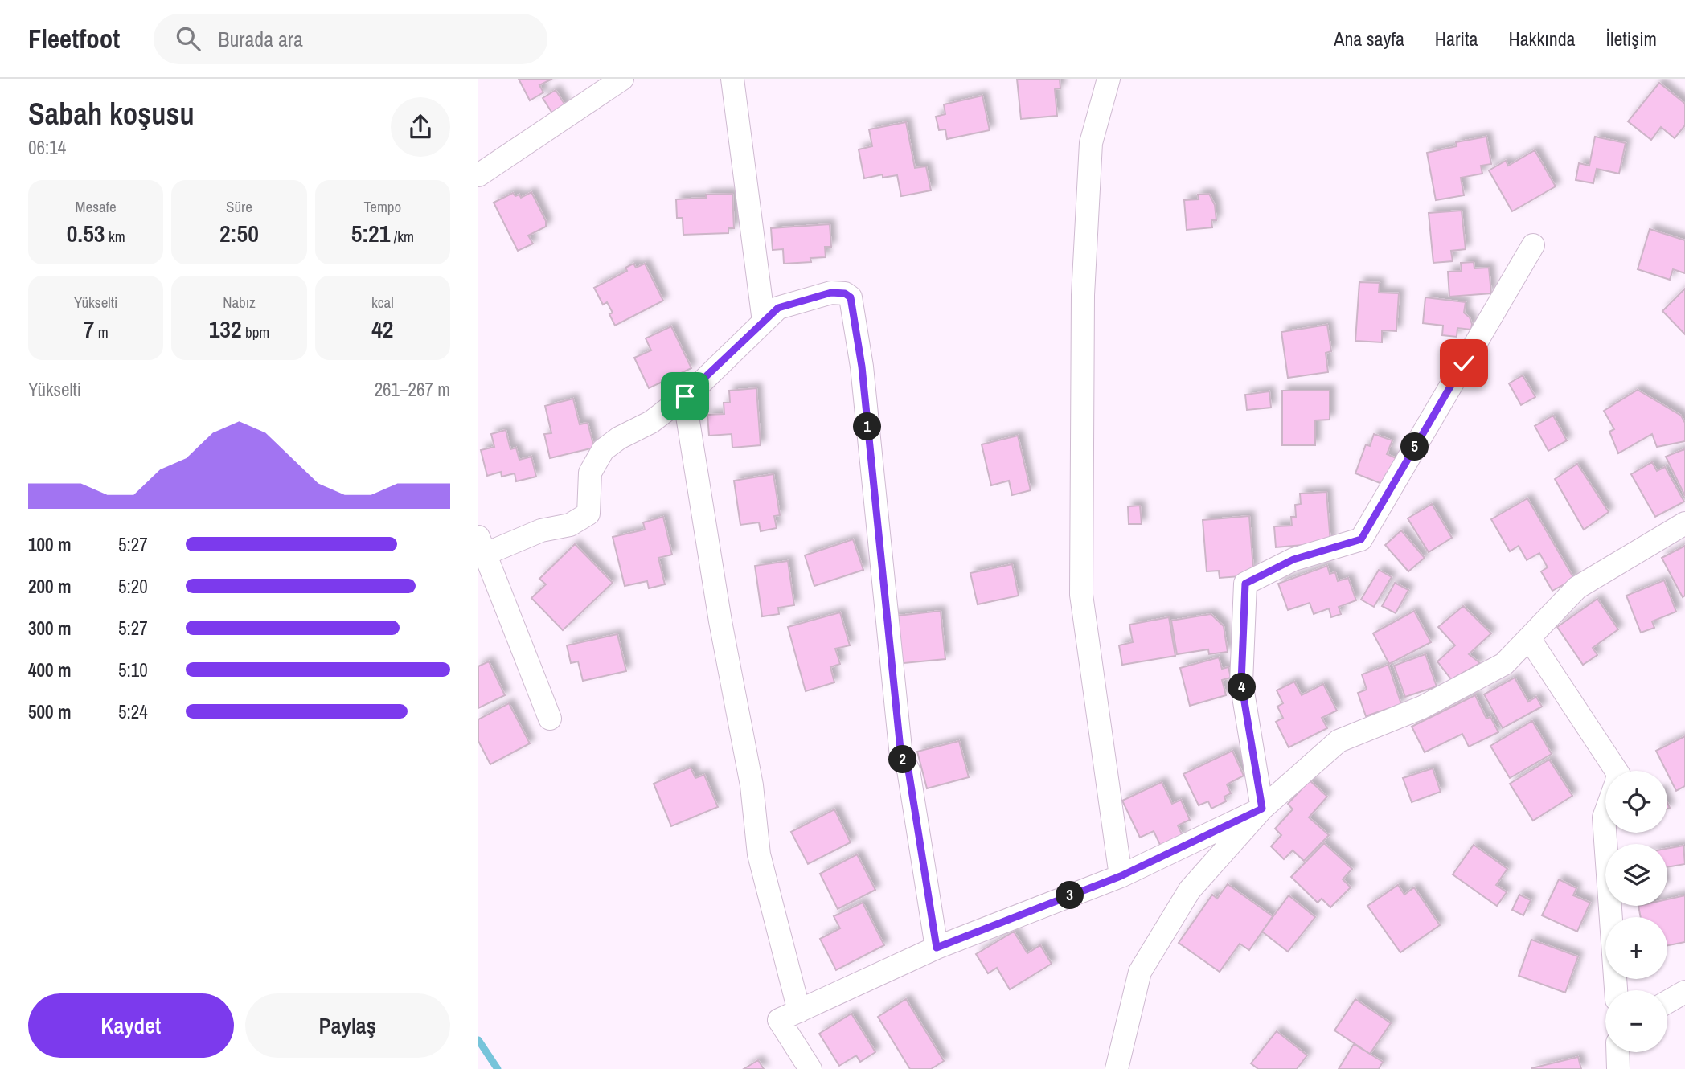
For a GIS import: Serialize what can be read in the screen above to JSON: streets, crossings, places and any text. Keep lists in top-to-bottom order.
{
  "page": {
    "header": "Fleetfoot",
    "search": "Burada ara",
    "nav": [
      "Ana sayfa",
      "Harita",
      "Hakkında",
      "İletişim"
    ],
    "heading": ["Sabah koşusu", "06:14"],
    "stats": [
      ["Mesafe", "0.53 km"],
      ["Süre", "2:50"],
      ["Tempo", "5:21 /km"],
      ["Yükselti", "7 m"],
      ["Nabız", "132 bpm"],
      ["kcal", "42"]
    ],
    "chart": ["Yükselti", "261–267 m"],
    "pins": [
      "1",
      "5",
      "4",
      "2",
      "3"
    ],
    "list": [
      {
        "name": "100 m",
        "note": "5:27"
      },
      {
        "name": "200 m",
        "note": "5:20"
      },
      {
        "name": "300 m",
        "note": "5:27"
      },
      {
        "name": "400 m",
        "note": "5:10"
      },
      {
        "name": "500 m",
        "note": "5:24"
      }
    ],
    "map_buttons": ["+", "−"],
    "buttons": ["Kaydet", "Paylaş"]
  }
}
